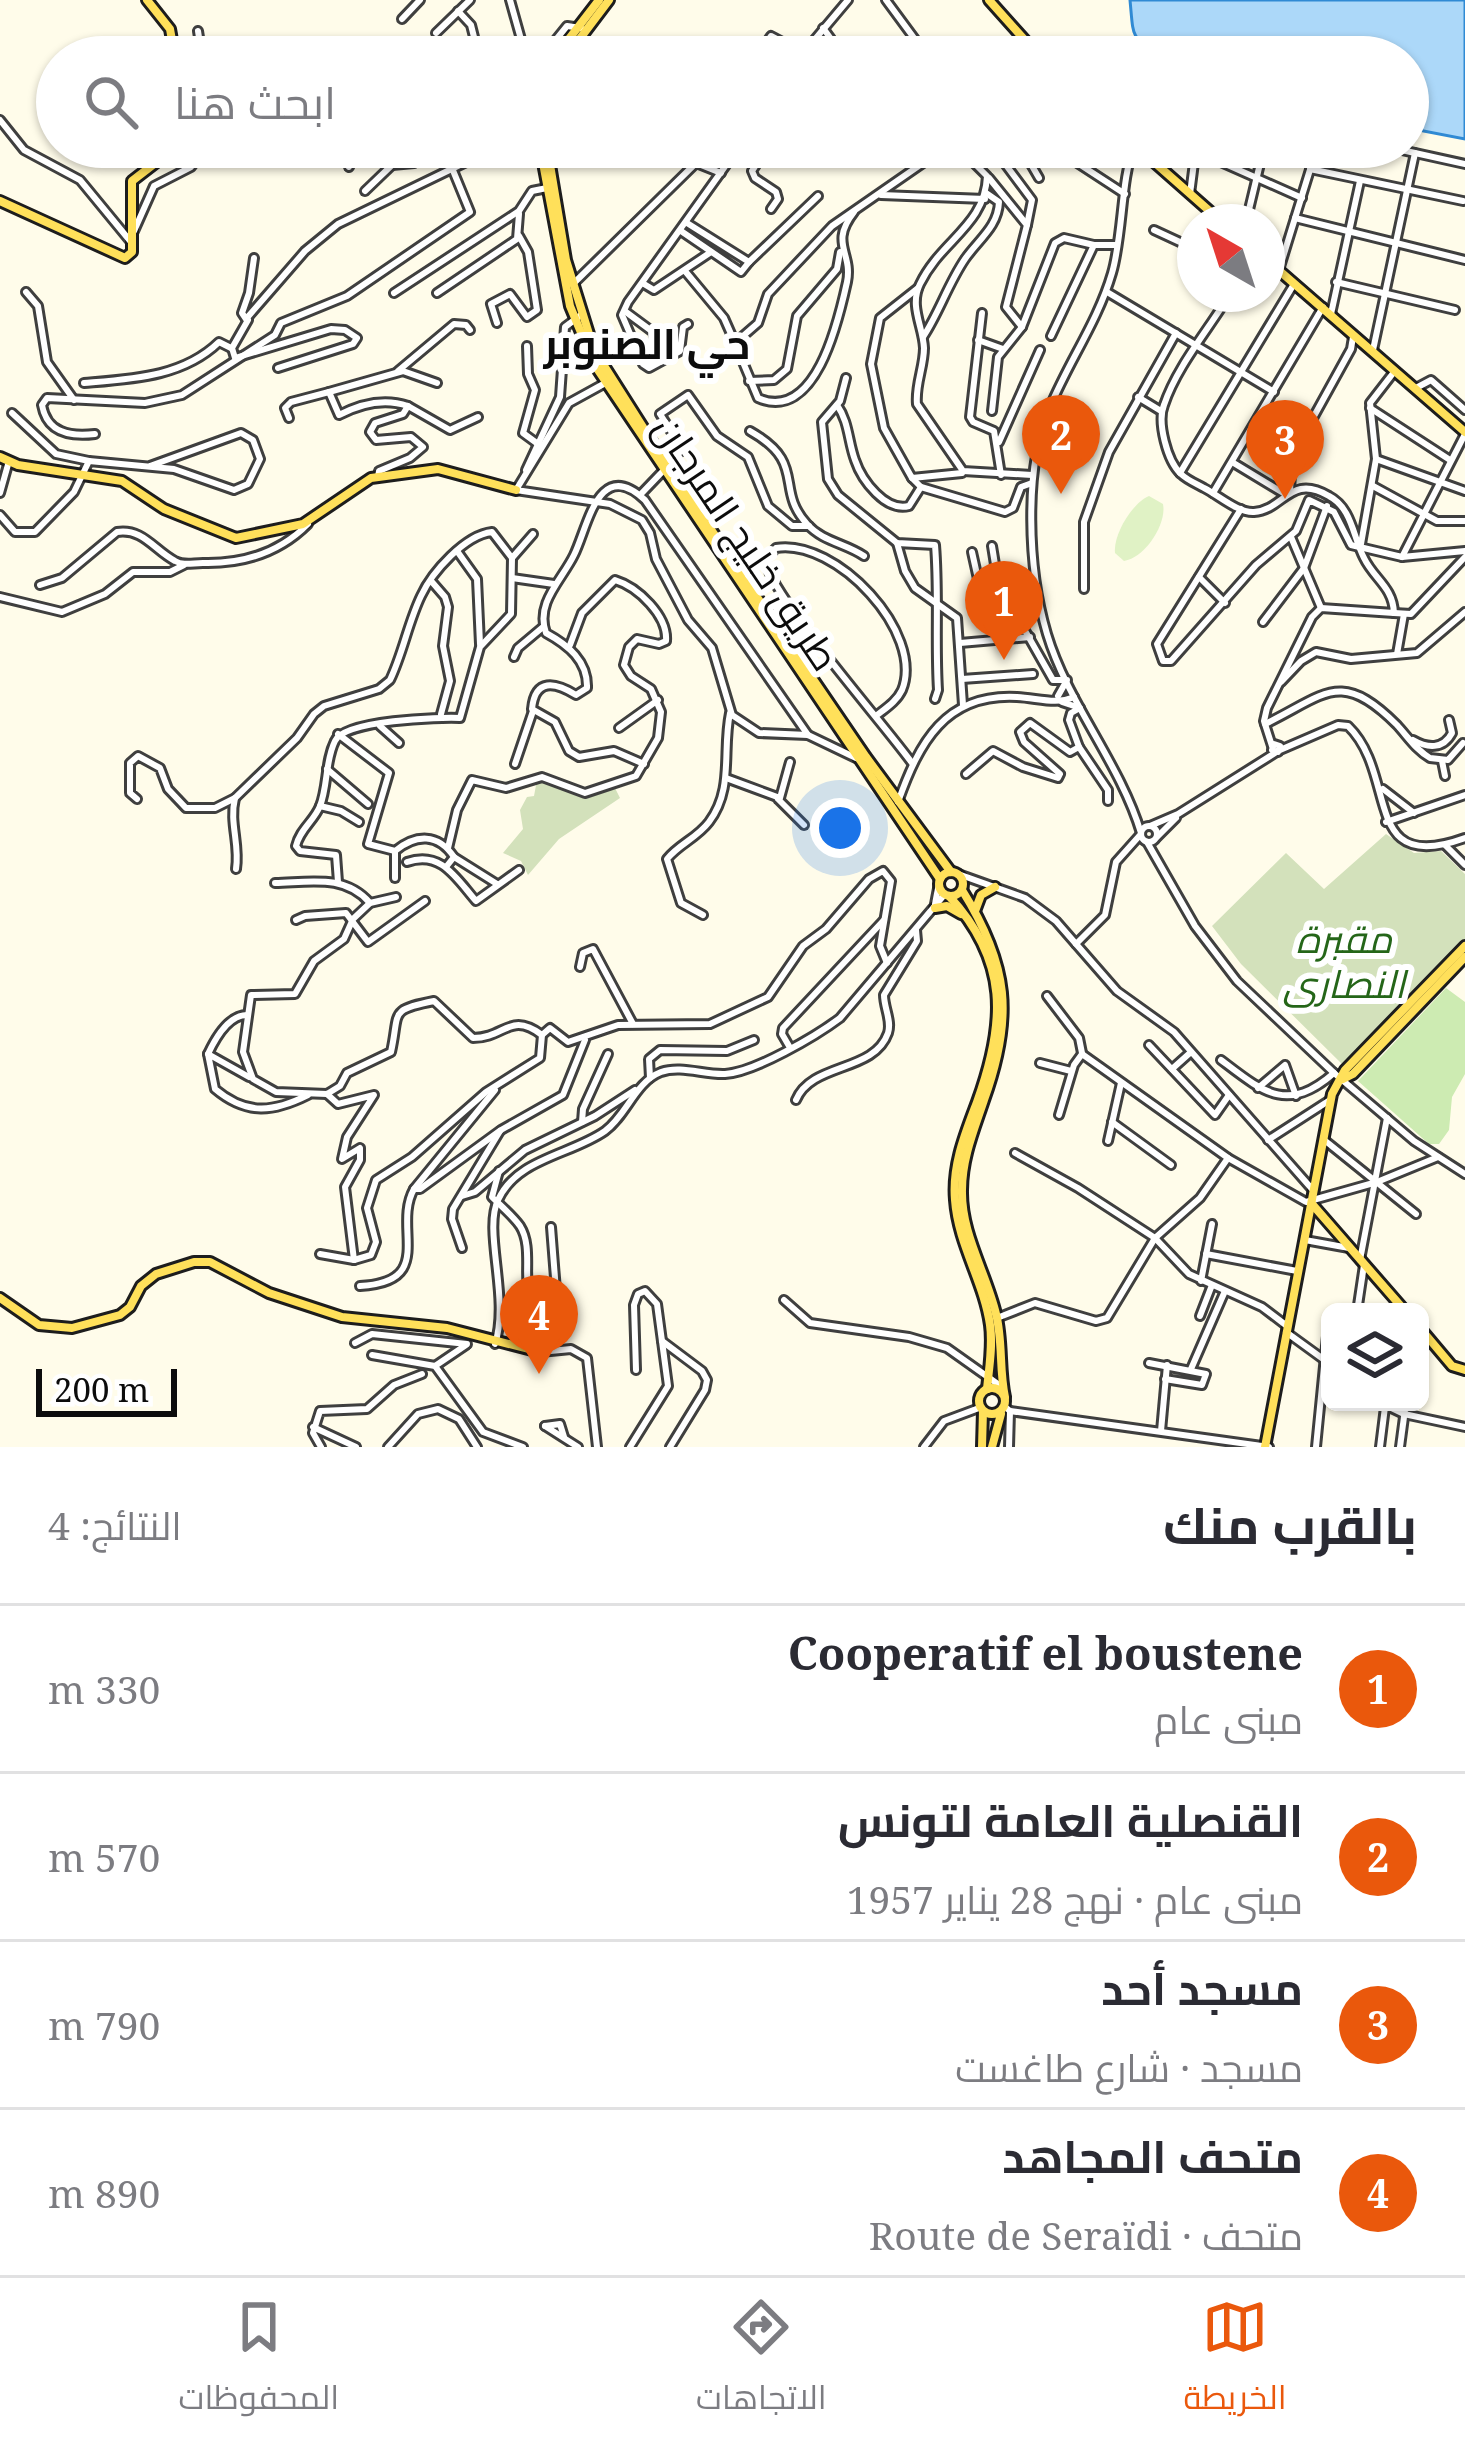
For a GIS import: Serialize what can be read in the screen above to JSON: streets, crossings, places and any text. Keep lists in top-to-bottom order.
{
  "streets": {
    "main road": ["طريق خليج المرجان"]
  },
  "districts": ["حي الصنوبر"],
  "parks": ["مقبرة النصارى"],
  "scale_bar": "200 m",
  "north": "top left",
  "page": {
    "search": "ابحث هنا",
    "pins": [
      "2",
      "3",
      "1",
      "4"
    ],
    "scale": "200 m",
    "heading": ["بالقرب منك", "النتائج: 4"],
    "list": [
      {
        "mark": "1",
        "name": "Cooperatif el boustene",
        "note": "مبنى عام",
        "value": "330 m"
      },
      {
        "mark": "2",
        "name": "القنصلية العامة لتونس",
        "note": "مبنى عام · نهج 28 يناير 1957",
        "value": "570 m"
      },
      {
        "mark": "3",
        "name": "مسجد أحد",
        "note": "مسجد · شارع طاغست",
        "value": "790 m"
      },
      {
        "mark": "4",
        "name": "متحف المجاهد",
        "note": "متحف · Route de Seraïdi",
        "value": "890 m"
      }
    ],
    "nav": ["الخريطة", "الاتجاهات", "المحفوظات"]
  }
}
